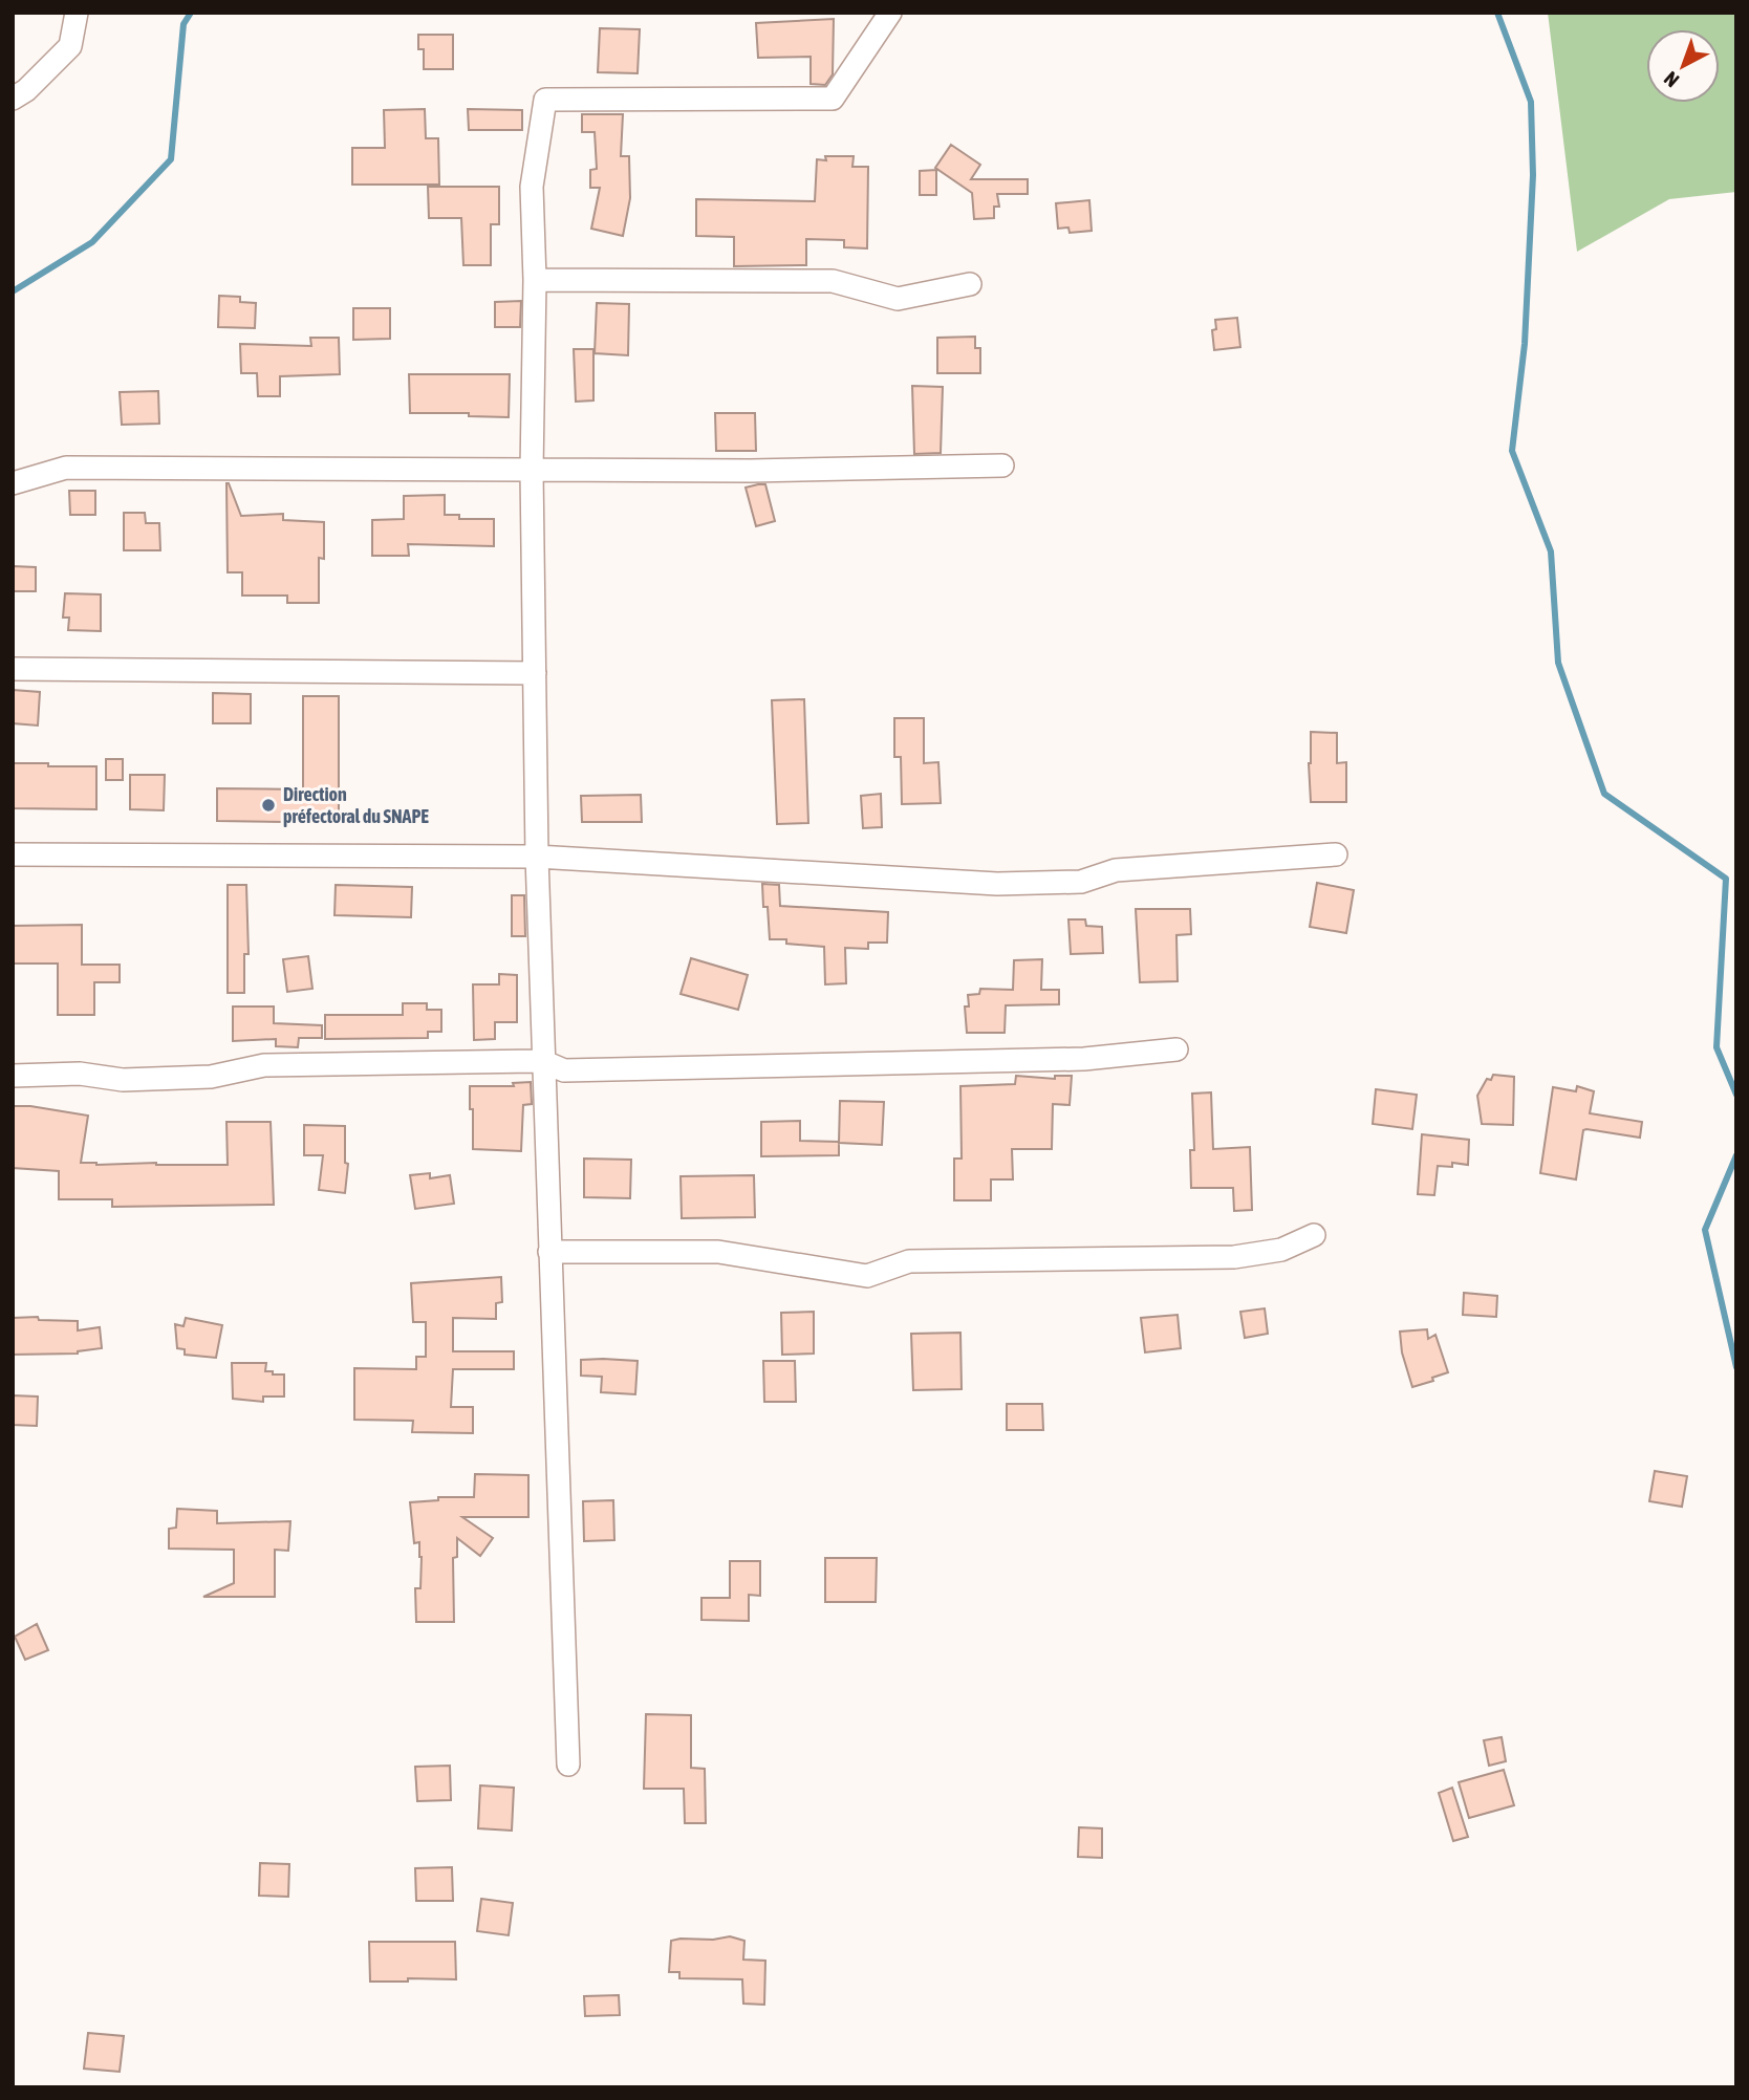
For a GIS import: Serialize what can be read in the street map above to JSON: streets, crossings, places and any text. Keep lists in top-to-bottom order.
{
  "places": ["Direction préfectoral du SNAPE"],
  "north": "bottom left"
}
